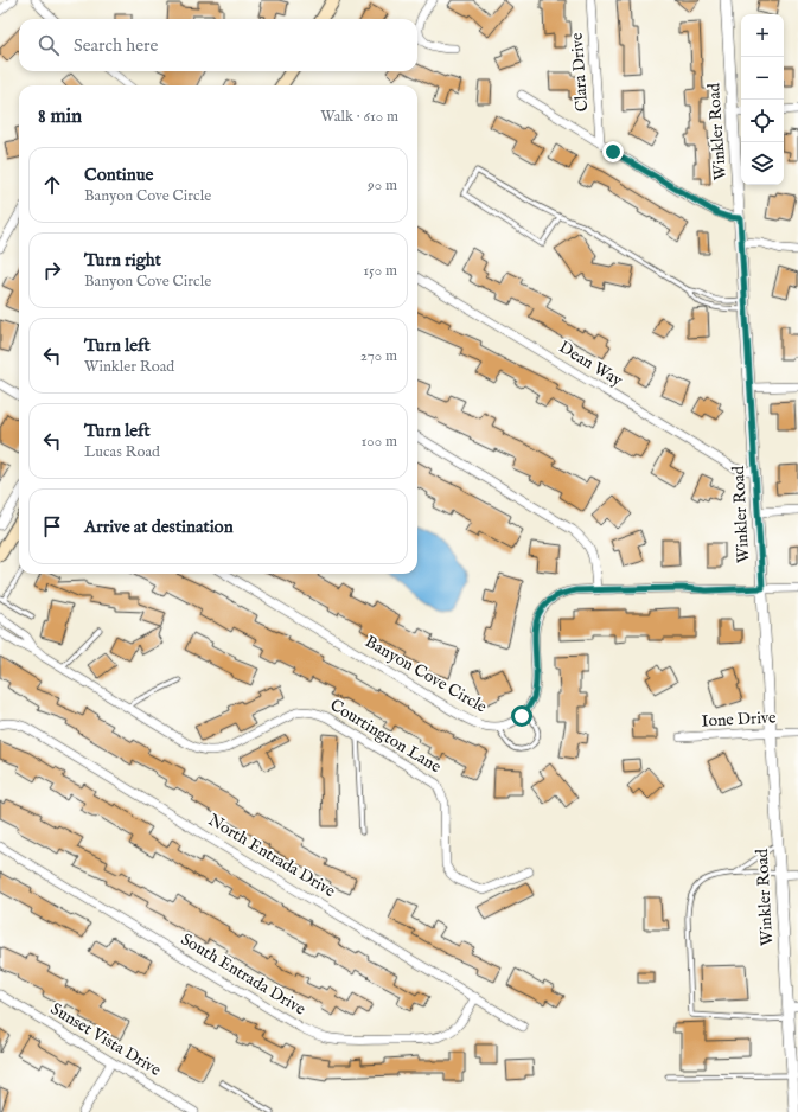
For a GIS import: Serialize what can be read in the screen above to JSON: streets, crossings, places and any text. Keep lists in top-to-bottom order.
{
  "streets": {
    "street": [
      "Clara Drive",
      "Winkler Road",
      "Dean Way",
      "Banyon Cove Circle",
      "Ione Drive",
      "Courtington Lane",
      "North Entrada Drive",
      "South Entrada Drive",
      "Sunset Vista Drive"
    ]
  },
  "crossings": [
    ["Winkler Road", "Dean Way"],
    ["Winkler Road", "Ione Drive"],
    ["North Entrada Drive", "South Entrada Drive"]
  ],
  "page": {
    "map_buttons": ["+", "−"],
    "search": "Search here",
    "heading": ["8 min", "Walk · 610 m"],
    "list": [
      ["Continue", "Banyon Cove Circle", "90 m"],
      ["Turn right", "Banyon Cove Circle", "150 m"],
      ["Turn left", "Winkler Road", "270 m"],
      ["Turn left", "Lucas Road", "100 m"],
      "Arrive at destination"
    ]
  }
}
